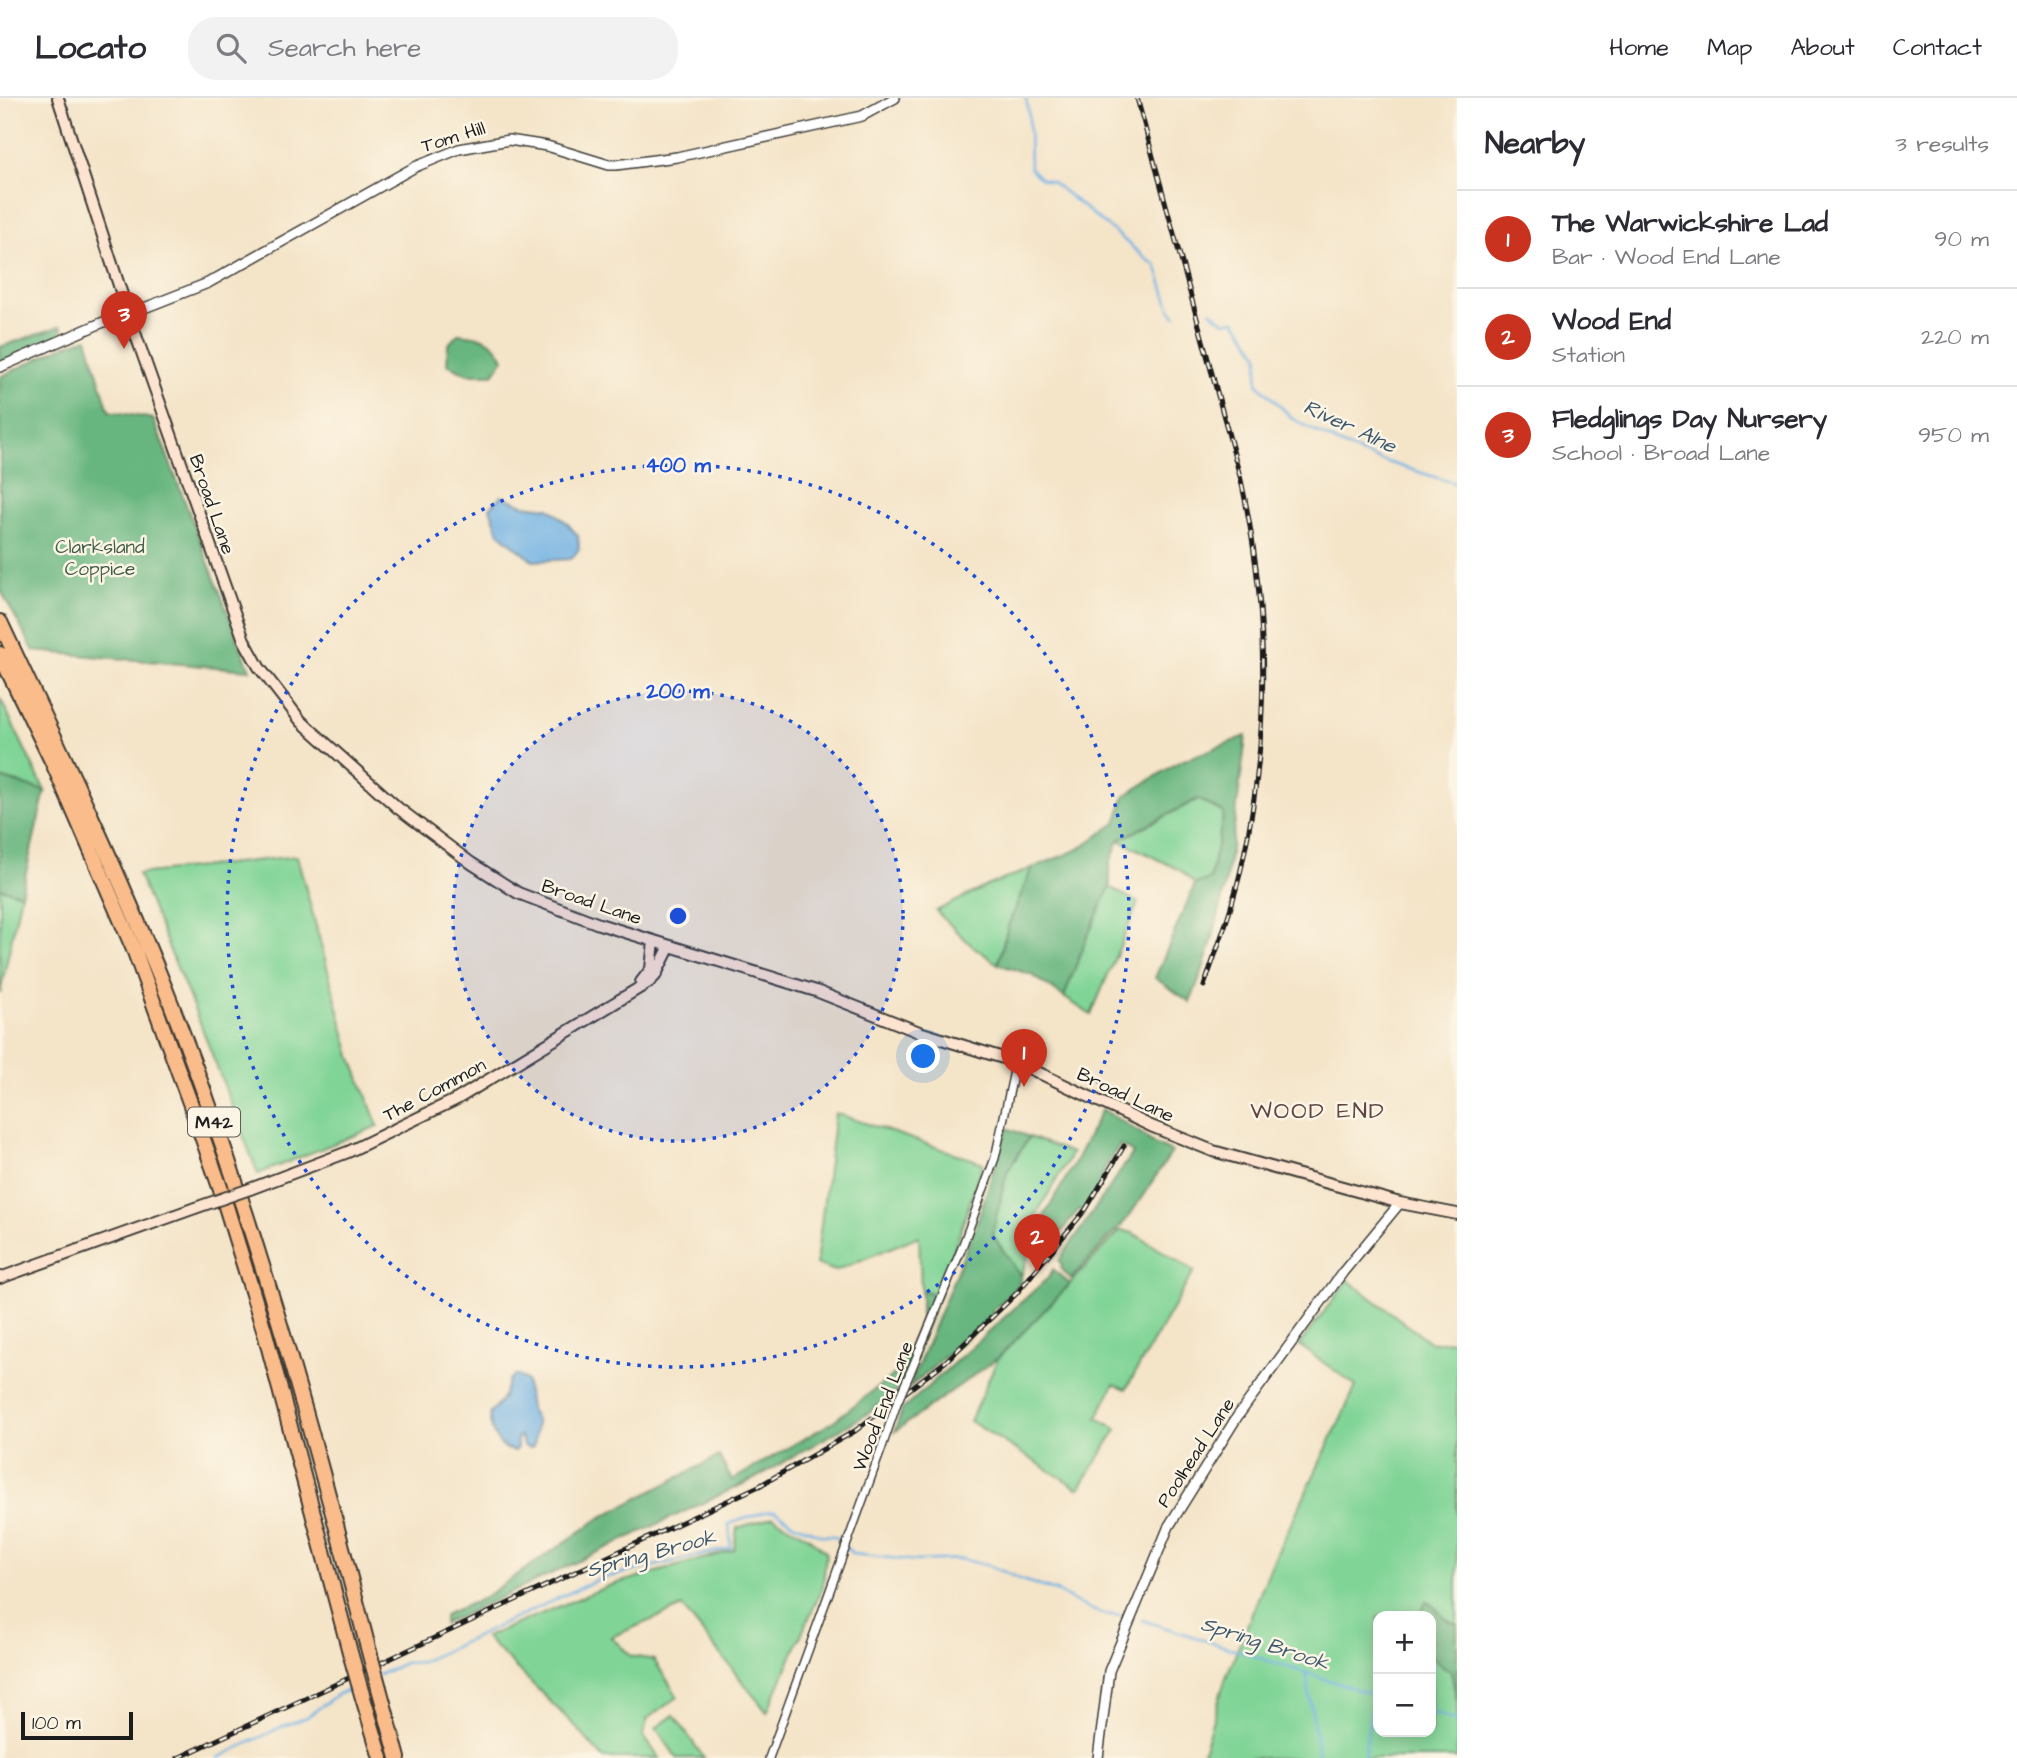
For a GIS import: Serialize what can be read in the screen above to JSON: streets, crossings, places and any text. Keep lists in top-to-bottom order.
{
  "streets": {
    "highway": ["M42"],
    "main road": ["Broad Lane", "The Common"],
    "street": ["Tom Hill", "Wood End Lane", "Poolhead Lane"]
  },
  "crossings": [
    ["Tom Hill", "Broad Lane"],
    ["Broad Lane", "The Common"],
    ["Broad Lane", "Wood End Lane"],
    ["Broad Lane", "Poolhead Lane"]
  ],
  "districts": ["WOOD END"],
  "water": ["River Alne", "Spring Brook"],
  "parks": ["Clarksland Coppice"],
  "scale_bar": "100 m",
  "page": {
    "header": "Locato",
    "search": "Search here",
    "nav": [
      "Home",
      "Map",
      "About",
      "Contact"
    ],
    "heading": ["Nearby", "3 results"],
    "list": [
      {
        "mark": "1",
        "name": "The Warwickshire Lad",
        "note": "Bar · Wood End Lane",
        "value": "90 m"
      },
      {
        "mark": "2",
        "name": "Wood End",
        "note": "Station",
        "value": "220 m"
      },
      {
        "mark": "3",
        "name": "Fledglings Day Nursery",
        "note": "School · Broad Lane",
        "value": "950 m"
      }
    ],
    "pins": ["3", "1", "2"],
    "map_buttons": ["+", "−"],
    "scale": "100 m"
  },
  "rings": ["400 m", "200 m"]
}
